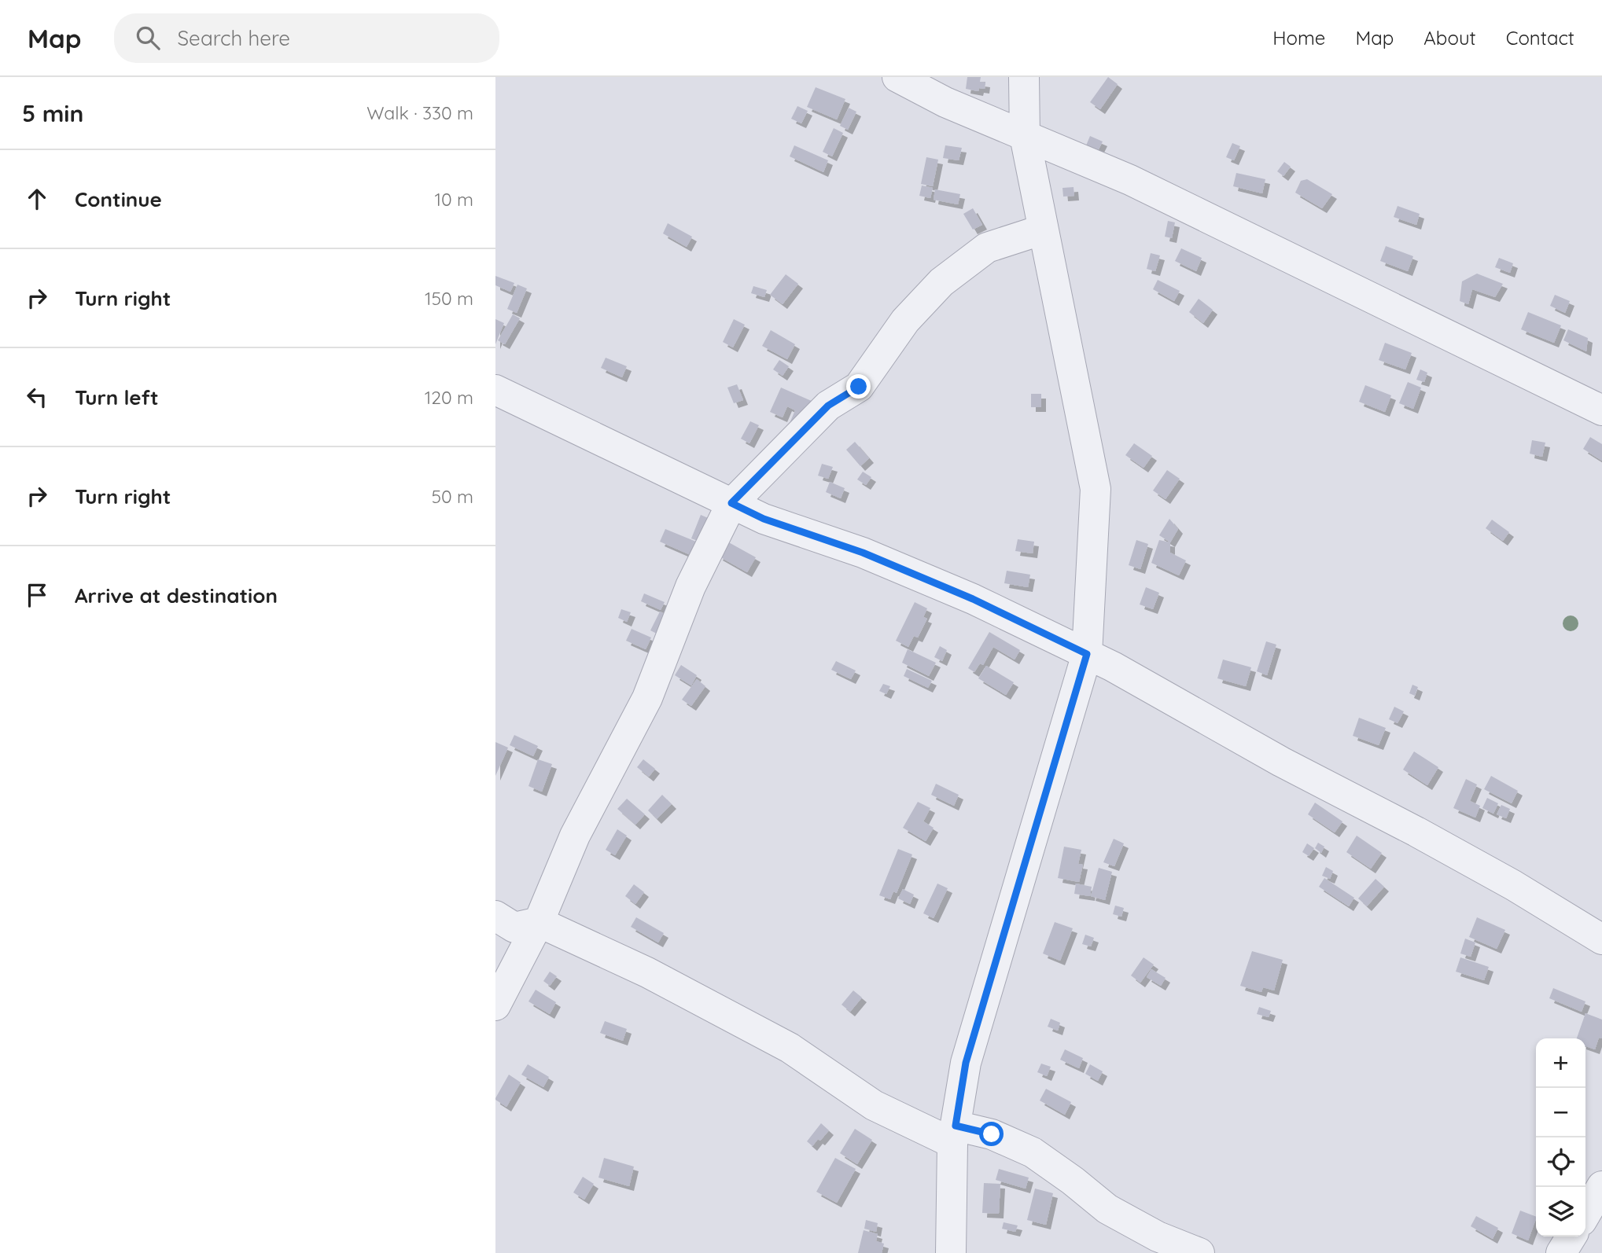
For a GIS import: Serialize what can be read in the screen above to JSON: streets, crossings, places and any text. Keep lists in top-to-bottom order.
{
  "page": {
    "header": "Map",
    "search": "Search here",
    "nav": [
      "Home",
      "Map",
      "About",
      "Contact"
    ],
    "heading": ["5 min", "Walk · 330 m"],
    "list": [
      ["Continue", "10 m"],
      ["Turn right", "150 m"],
      ["Turn left", "120 m"],
      ["Turn right", "50 m"],
      "Arrive at destination"
    ],
    "map_buttons": ["+", "−"]
  }
}
